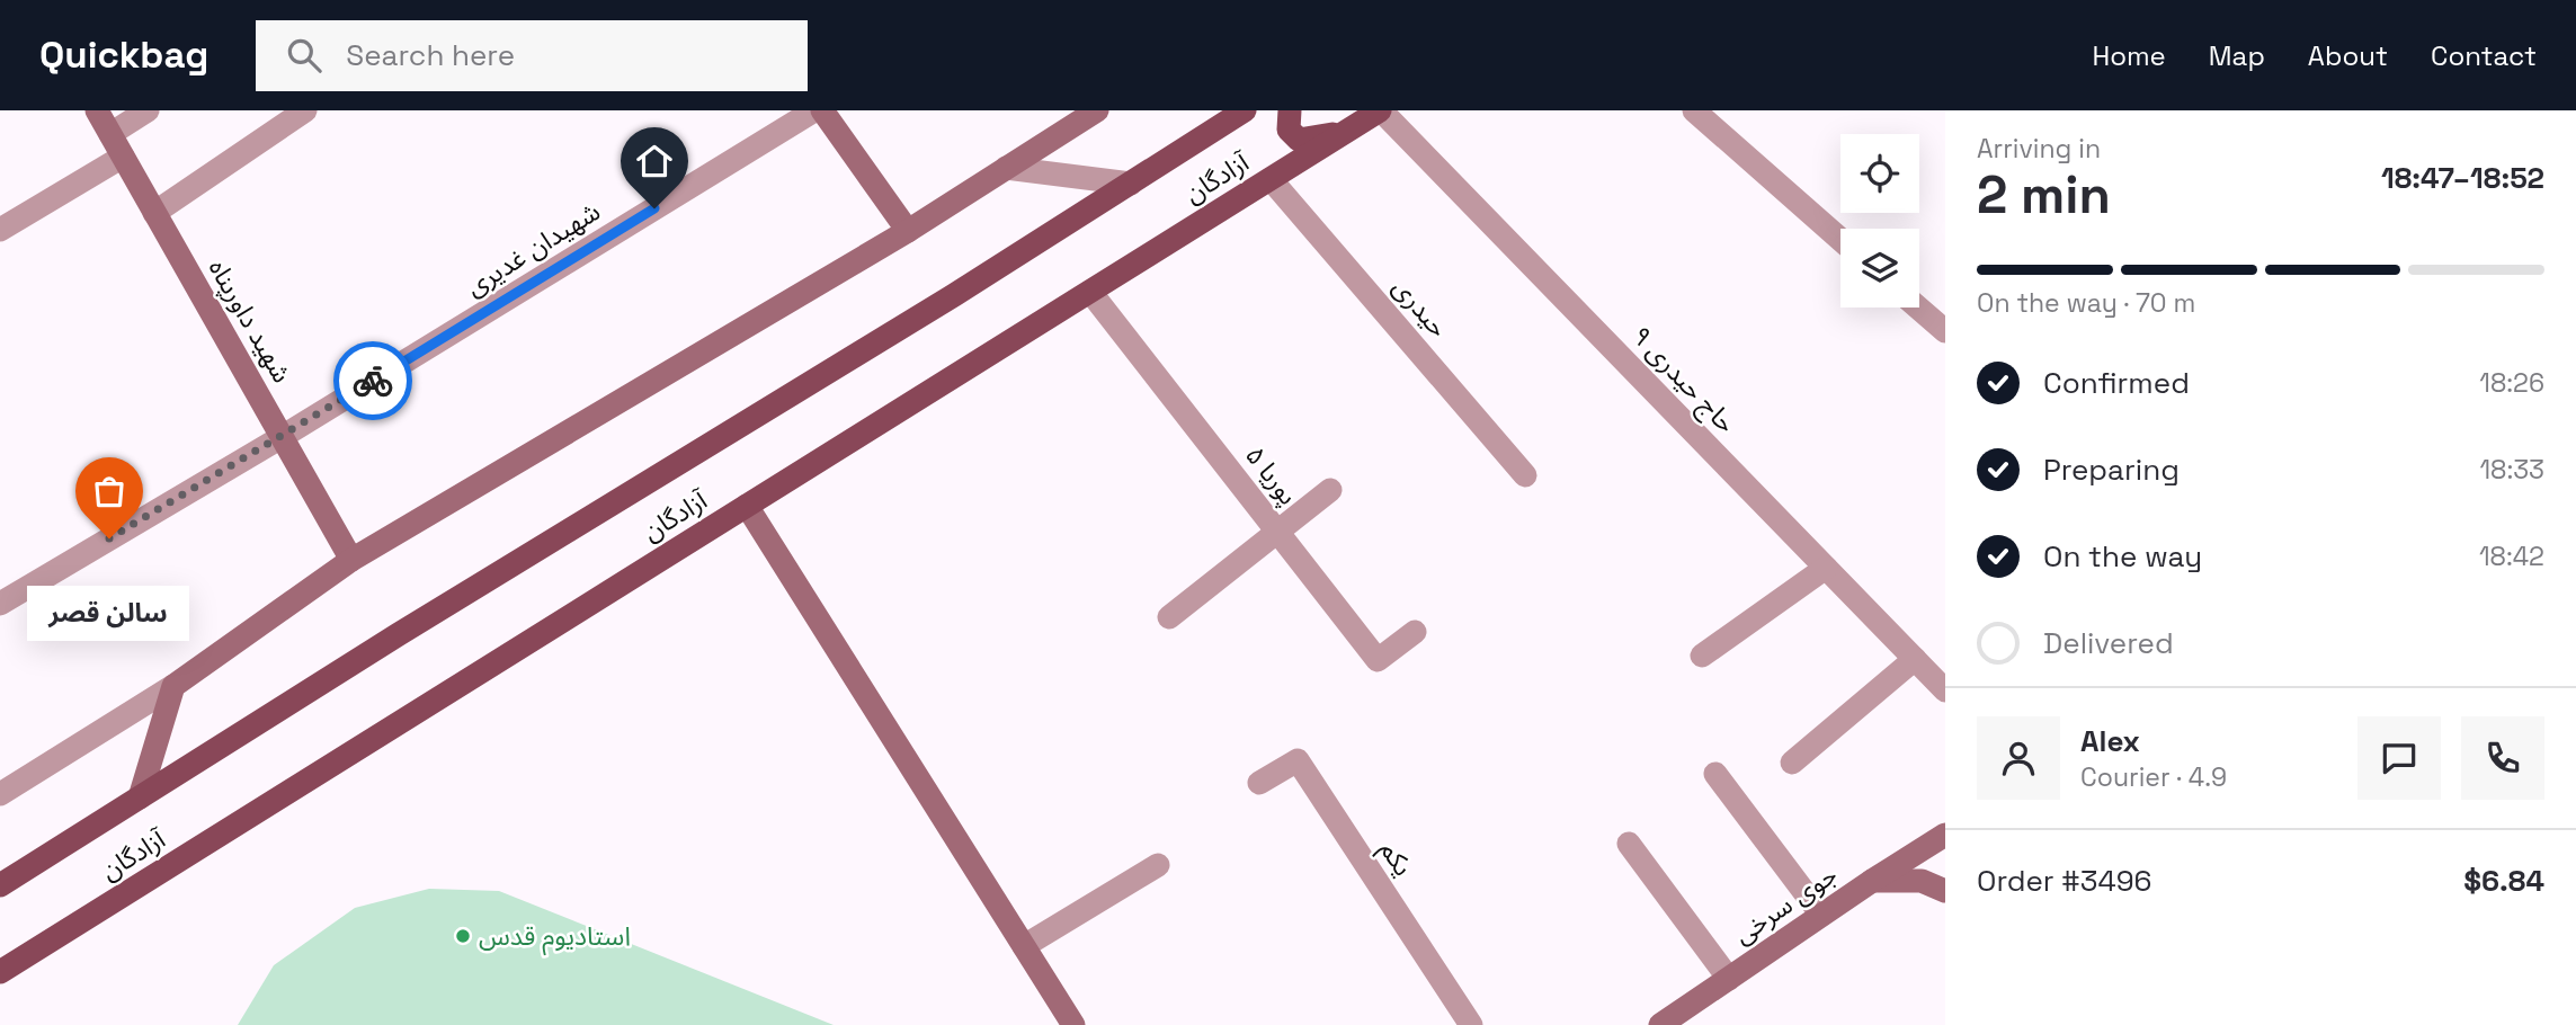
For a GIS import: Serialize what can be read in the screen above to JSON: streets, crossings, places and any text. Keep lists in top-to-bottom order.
{
  "streets": {
    "main road": ["آزادگان"],
    "street": [
      "شهیدان غدیری",
      "حیدری",
      "شهید داورپناه",
      "حاج حیدری ۹",
      "پوریا ۵",
      "یکم",
      "جوی سرخی"
    ]
  },
  "crossings": [
    ["آزادگان", "حیدری"],
    ["آزادگان", "حاج حیدری ۹"],
    ["آزادگان", "پوریا ۵"],
    ["شهیدان غدیری", "شهید داورپناه"]
  ],
  "places": ["سالن قصر", "استادیوم قدس"],
  "page": {
    "header": "Quickbag",
    "search": "Search here",
    "nav": [
      "Home",
      "Map",
      "About",
      "Contact"
    ],
    "heading": ["2 min", "Arriving in", "18:47–18:52"],
    "panel": [
      "Alex",
      "Courier · 4.9",
      "Order #3496",
      "$6.84"
    ],
    "bar": "On the way · 70 m",
    "list": [
      ["Confirmed", "18:26"],
      ["Preparing", "18:33"],
      ["On the way", "18:42"],
      "Delivered"
    ],
    "bubble": "سالن قصر"
  }
}
